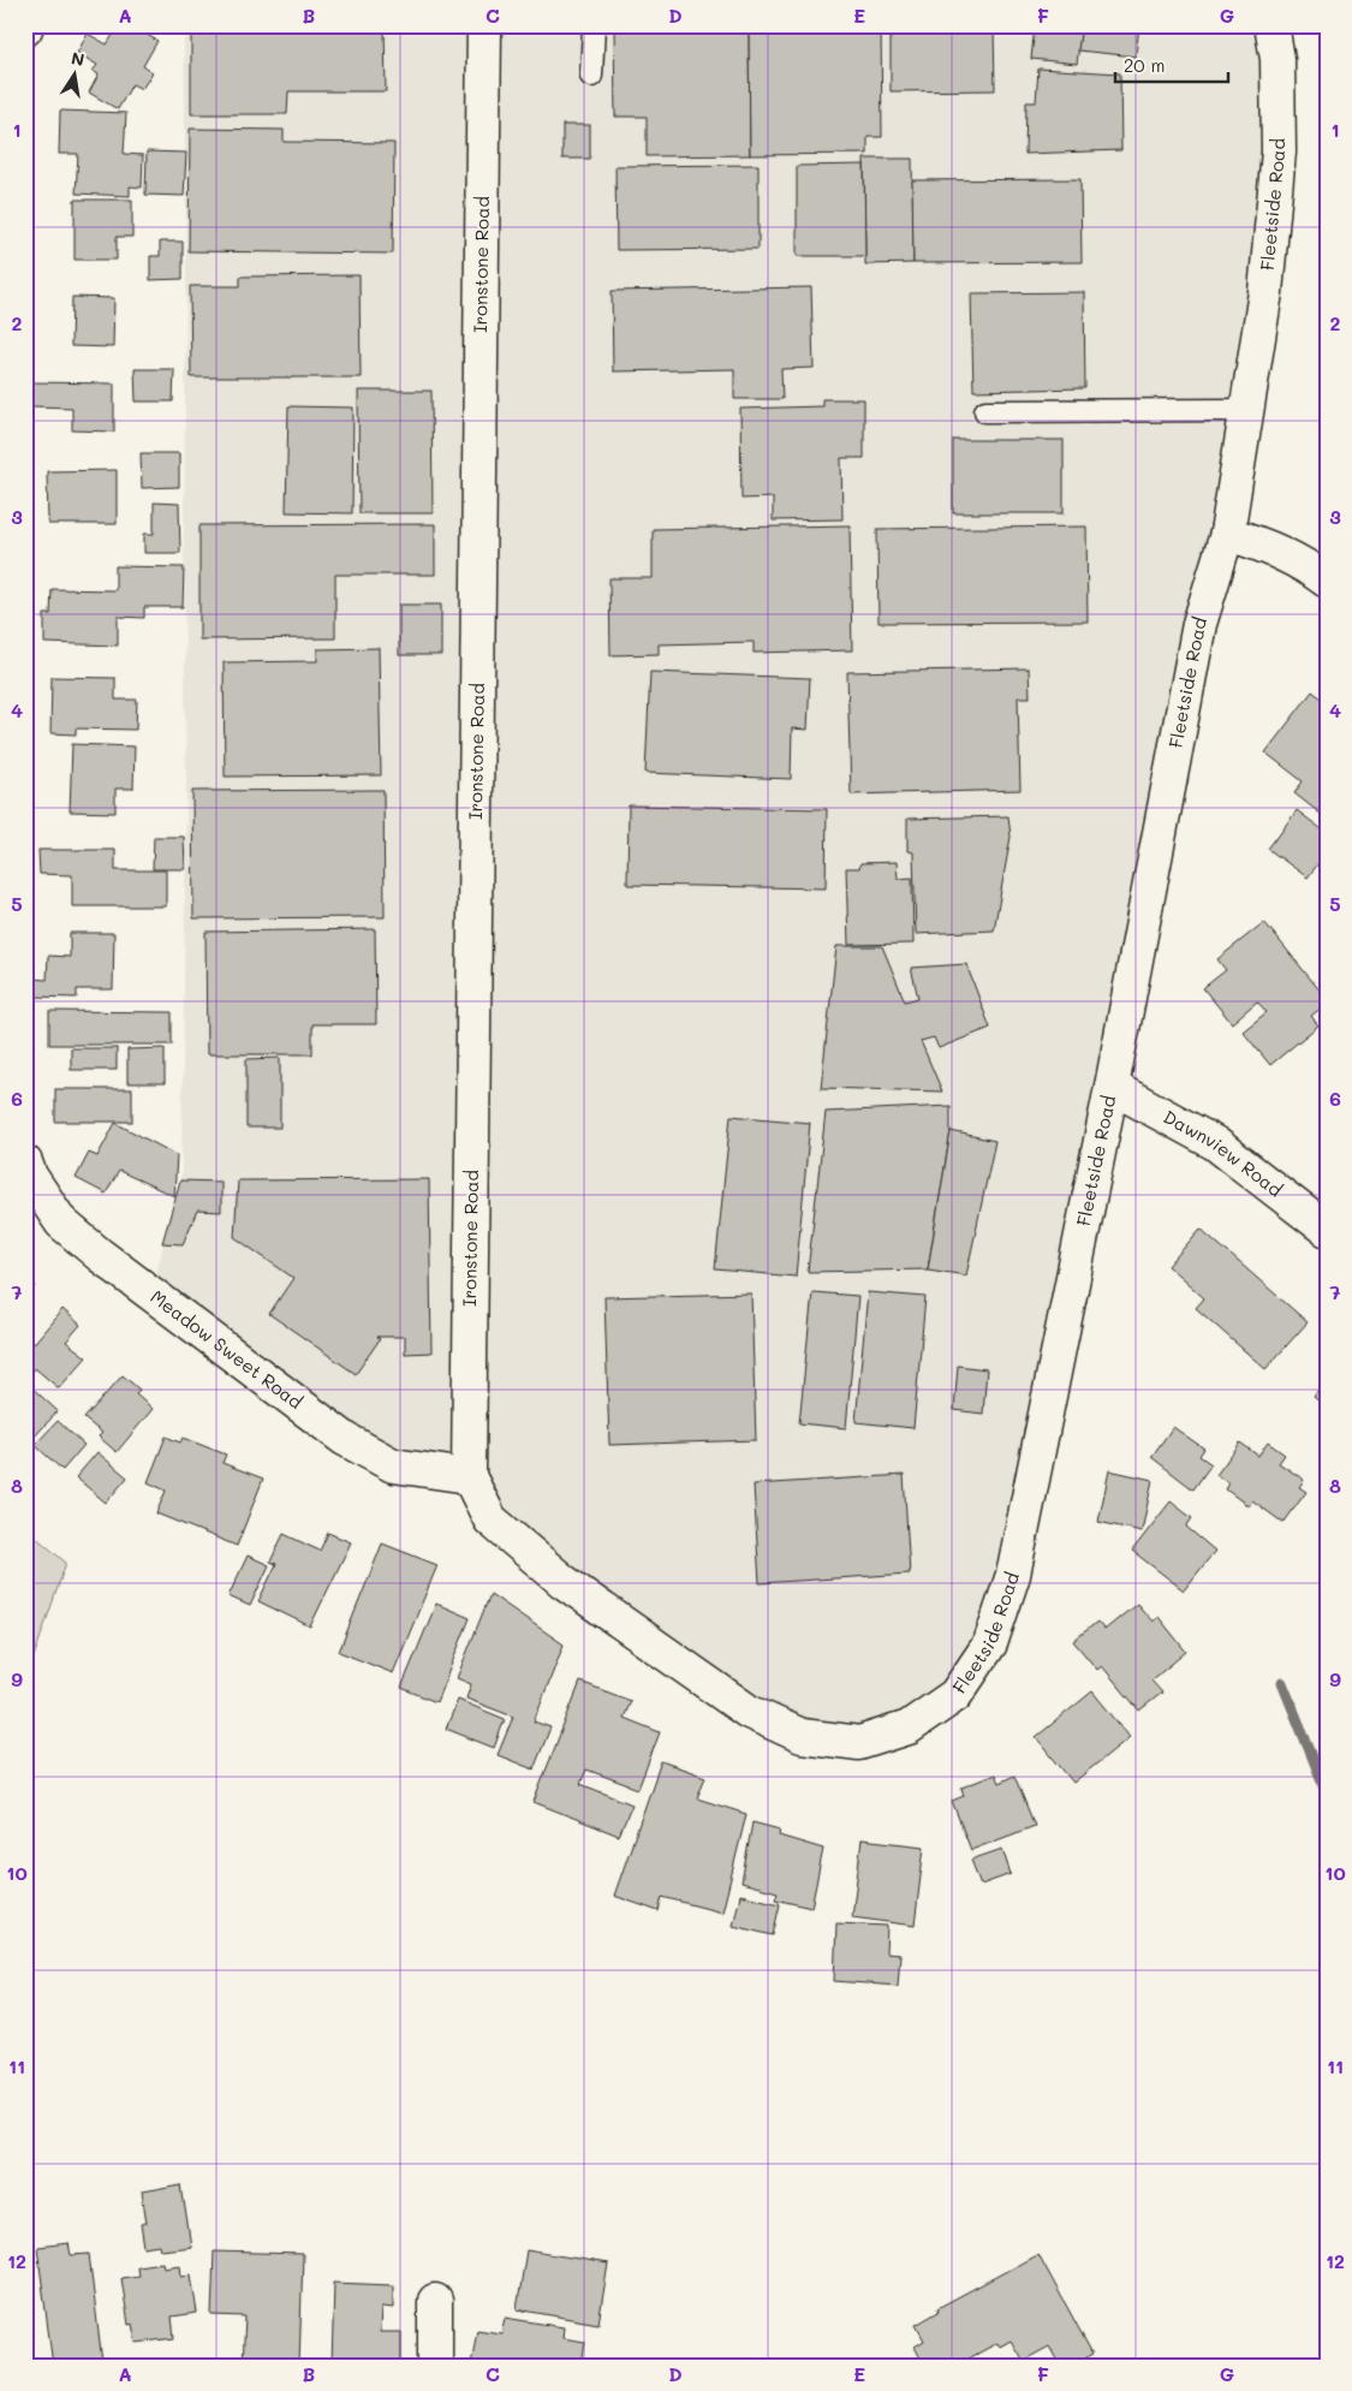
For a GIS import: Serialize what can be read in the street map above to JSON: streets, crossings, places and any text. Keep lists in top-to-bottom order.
{
  "streets": {
    "street": [
      "Fleetside Road",
      "Ironstone Road",
      "Dawnview Road",
      "Meadow Sweet Road"
    ]
  },
  "crossings": [
    ["Fleetside Road", "Ironstone Road"],
    ["Fleetside Road", "Dawnview Road"],
    ["Fleetside Road", "Meadow Sweet Road"],
    ["Ironstone Road", "Meadow Sweet Road"]
  ],
  "scale_bar": "20 m",
  "north": "top",
  "grid": {
    "columns": [
      "A",
      "B",
      "C",
      "D",
      "E",
      "F",
      "G"
    ],
    "rows": [
      "1",
      "2",
      "3",
      "4",
      "5",
      "6",
      "7",
      "8",
      "9",
      "10",
      "11",
      "12"
    ]
  }
}
